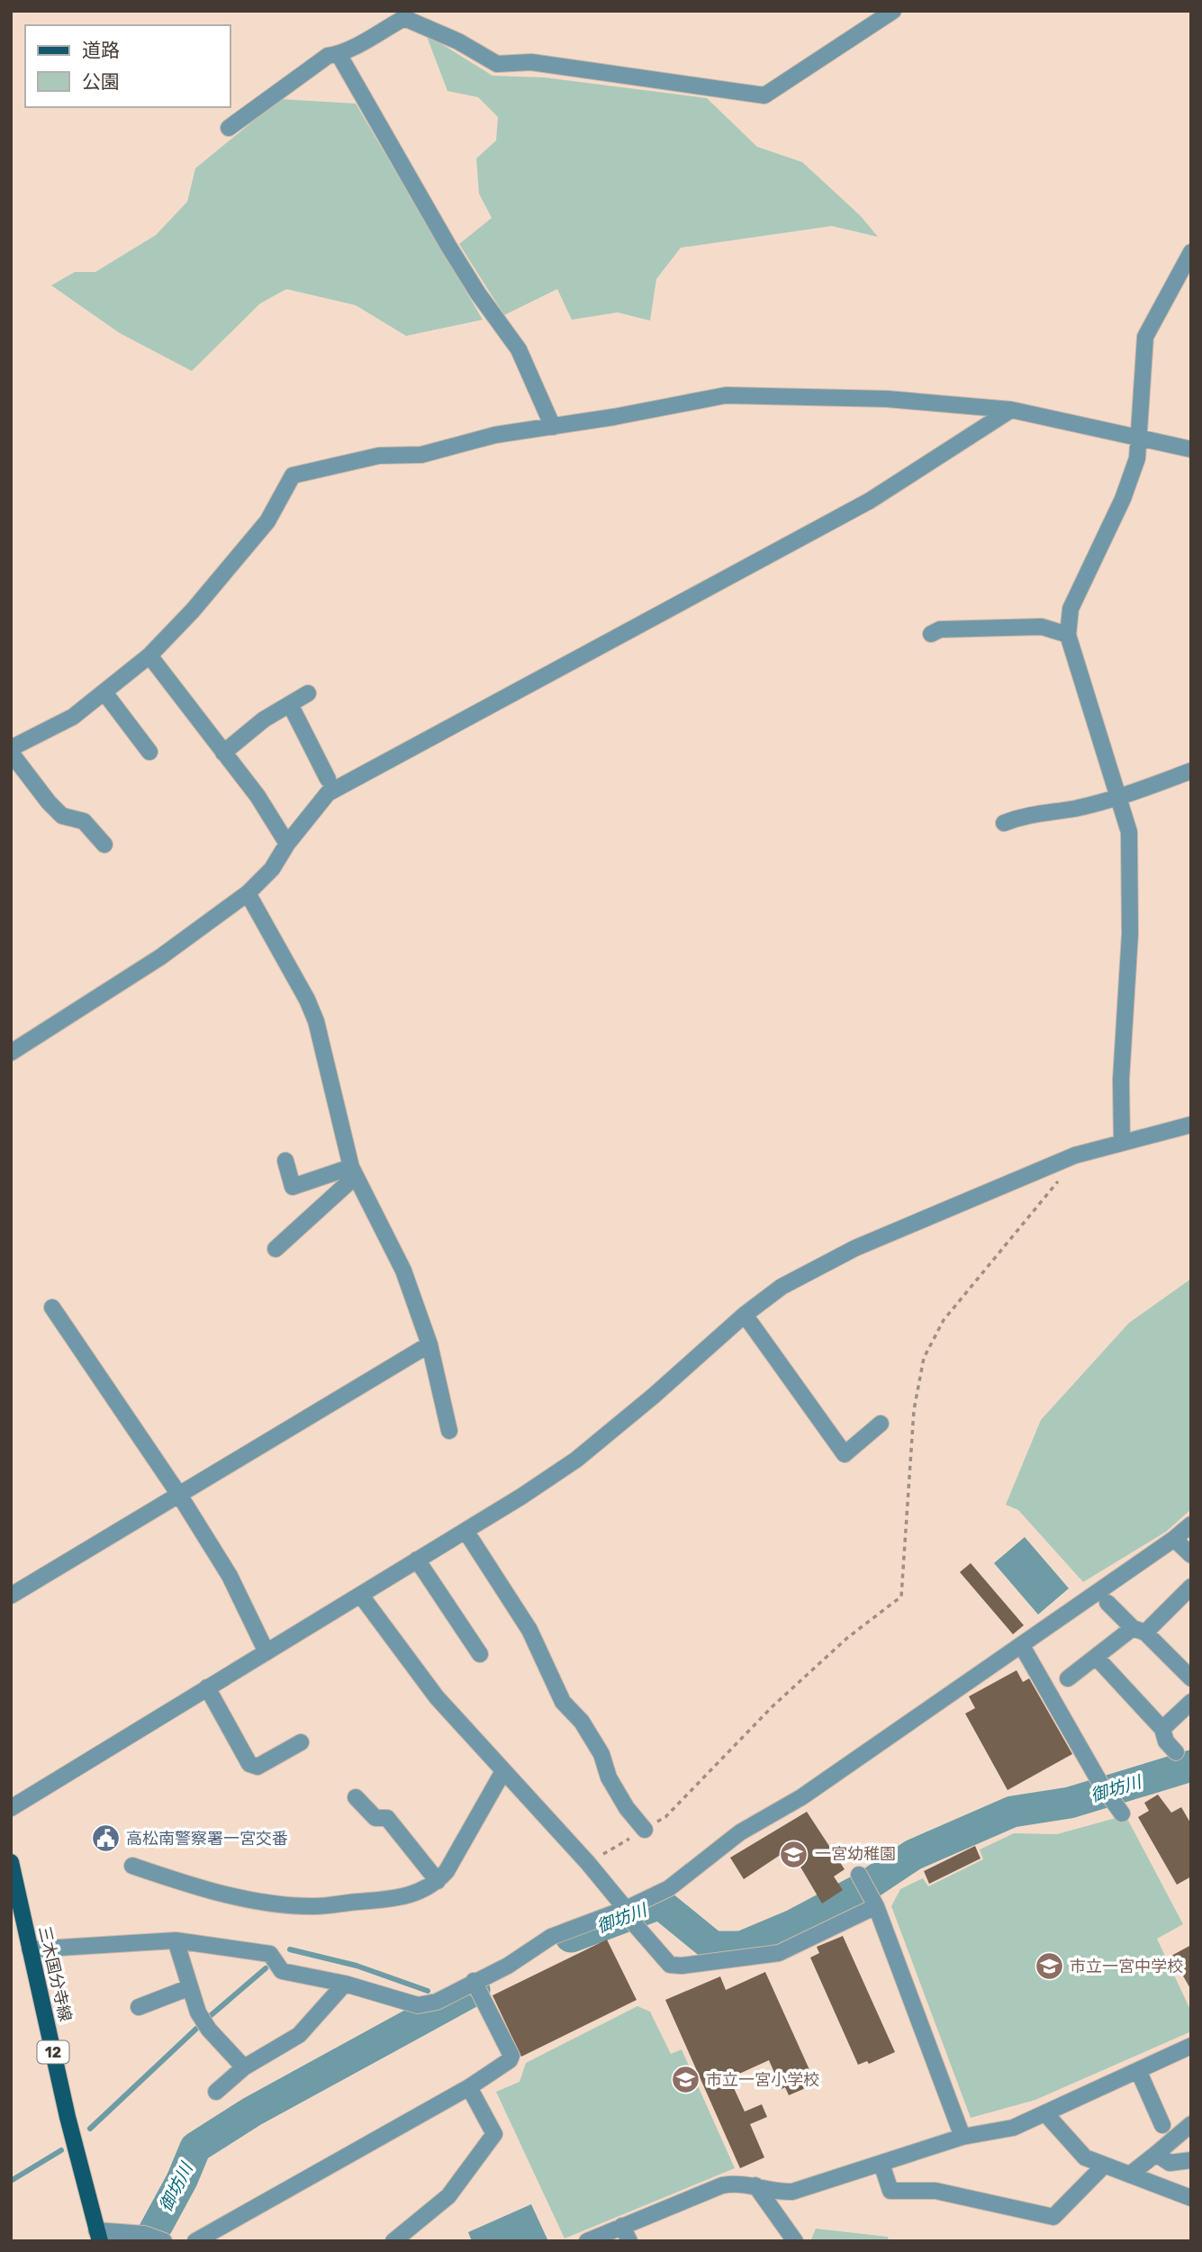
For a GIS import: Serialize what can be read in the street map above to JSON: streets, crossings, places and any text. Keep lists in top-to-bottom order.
{
  "streets": {
    "main road": ["三木国分寺線", "12"]
  },
  "water": ["御坊川"],
  "places": {
    "public building": ["高松南警察署一宮交番"],
    "school or university": ["一宮幼稚園", "市立一宮中学校", "市立一宮小学校"]
  },
  "legend": ["道路", "公園"]
}
